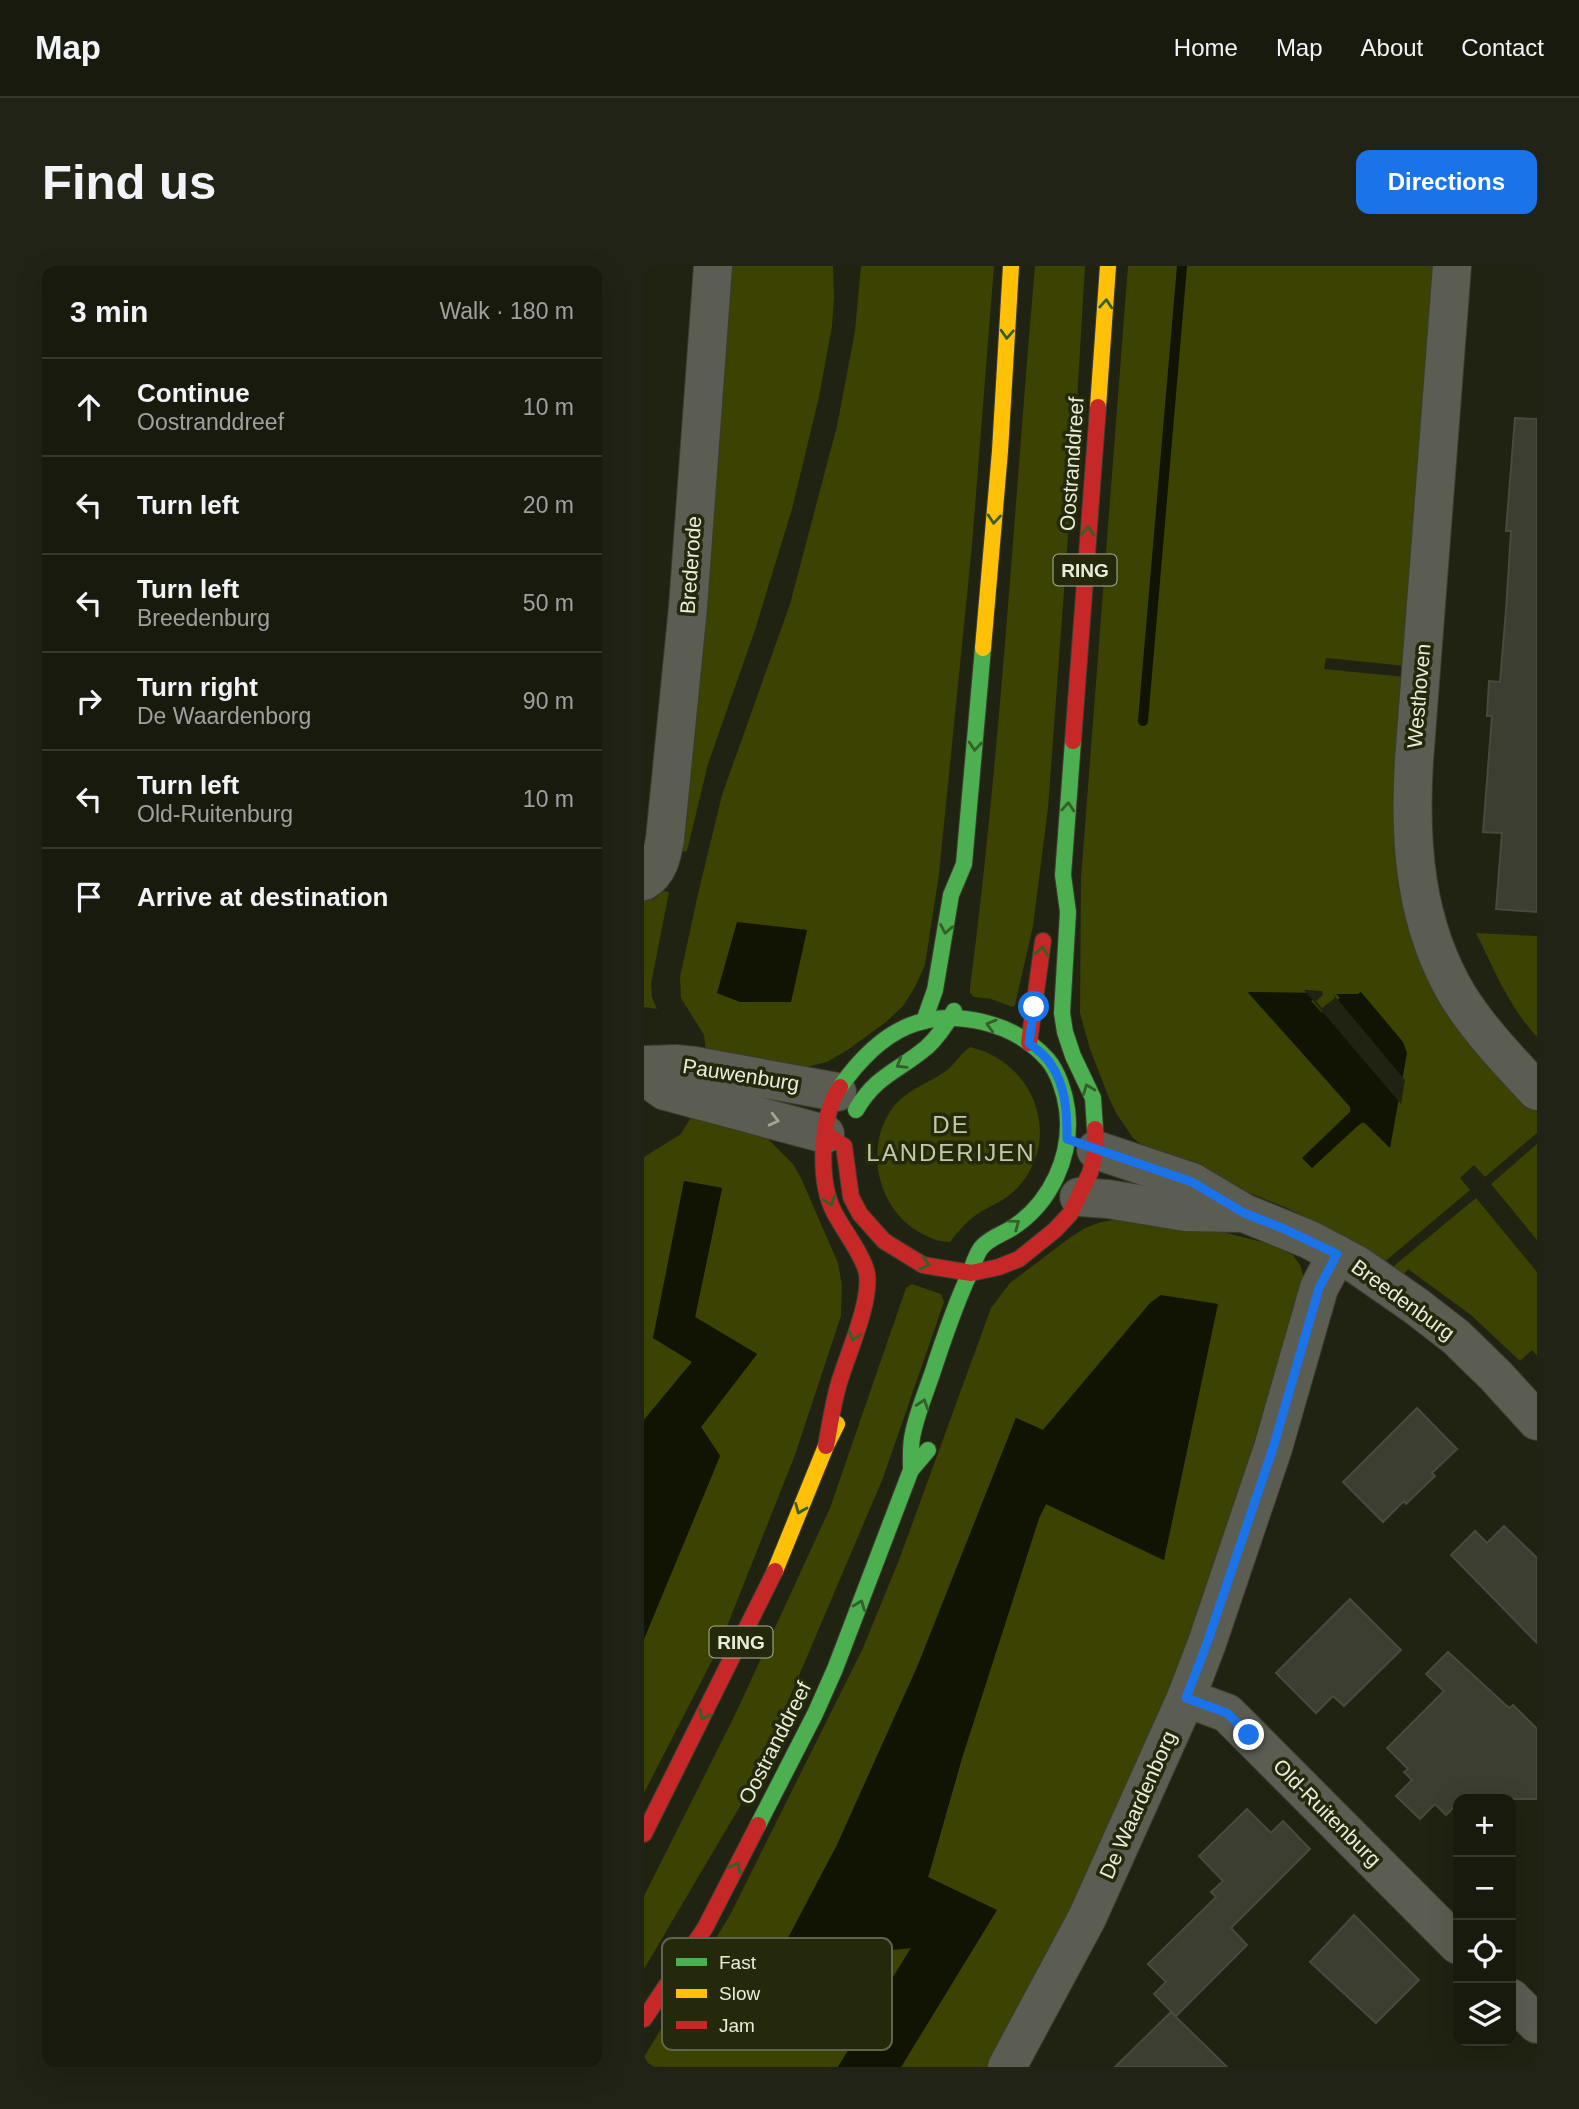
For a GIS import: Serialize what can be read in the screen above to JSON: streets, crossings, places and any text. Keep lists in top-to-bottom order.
{
  "streets": {
    "main road": ["Oostranddreef", "RING"],
    "street": [
      "Brederode",
      "Westhoven",
      "Pauwenburg",
      "Breedenburg",
      "De Waardenborg",
      "Old-Ruitenburg"
    ]
  },
  "crossings": [
    ["Oostranddreef", "RING"],
    ["Oostranddreef", "Pauwenburg"],
    ["Oostranddreef", "Breedenburg"],
    ["RING", "Pauwenburg"],
    ["RING", "Breedenburg"],
    ["Pauwenburg", "Breedenburg"],
    ["Breedenburg", "De Waardenborg"],
    ["De Waardenborg", "Old-Ruitenburg"]
  ],
  "districts": ["DE LANDERIJEN"],
  "legend": ["Fast", "Slow", "Jam"],
  "page": {
    "header": "Map",
    "nav": [
      "Home",
      "Map",
      "About",
      "Contact"
    ],
    "buttons": "Directions",
    "title": "Find us",
    "heading": ["3 min", "Walk · 180 m"],
    "list": [
      ["Continue", "Oostranddreef", "10 m"],
      ["Turn left", "20 m"],
      ["Turn left", "Breedenburg", "50 m"],
      ["Turn right", "De Waardenborg", "90 m"],
      ["Turn left", "Old-Ruitenburg", "10 m"],
      "Arrive at destination"
    ],
    "map_buttons": ["+", "−"]
  }
}
